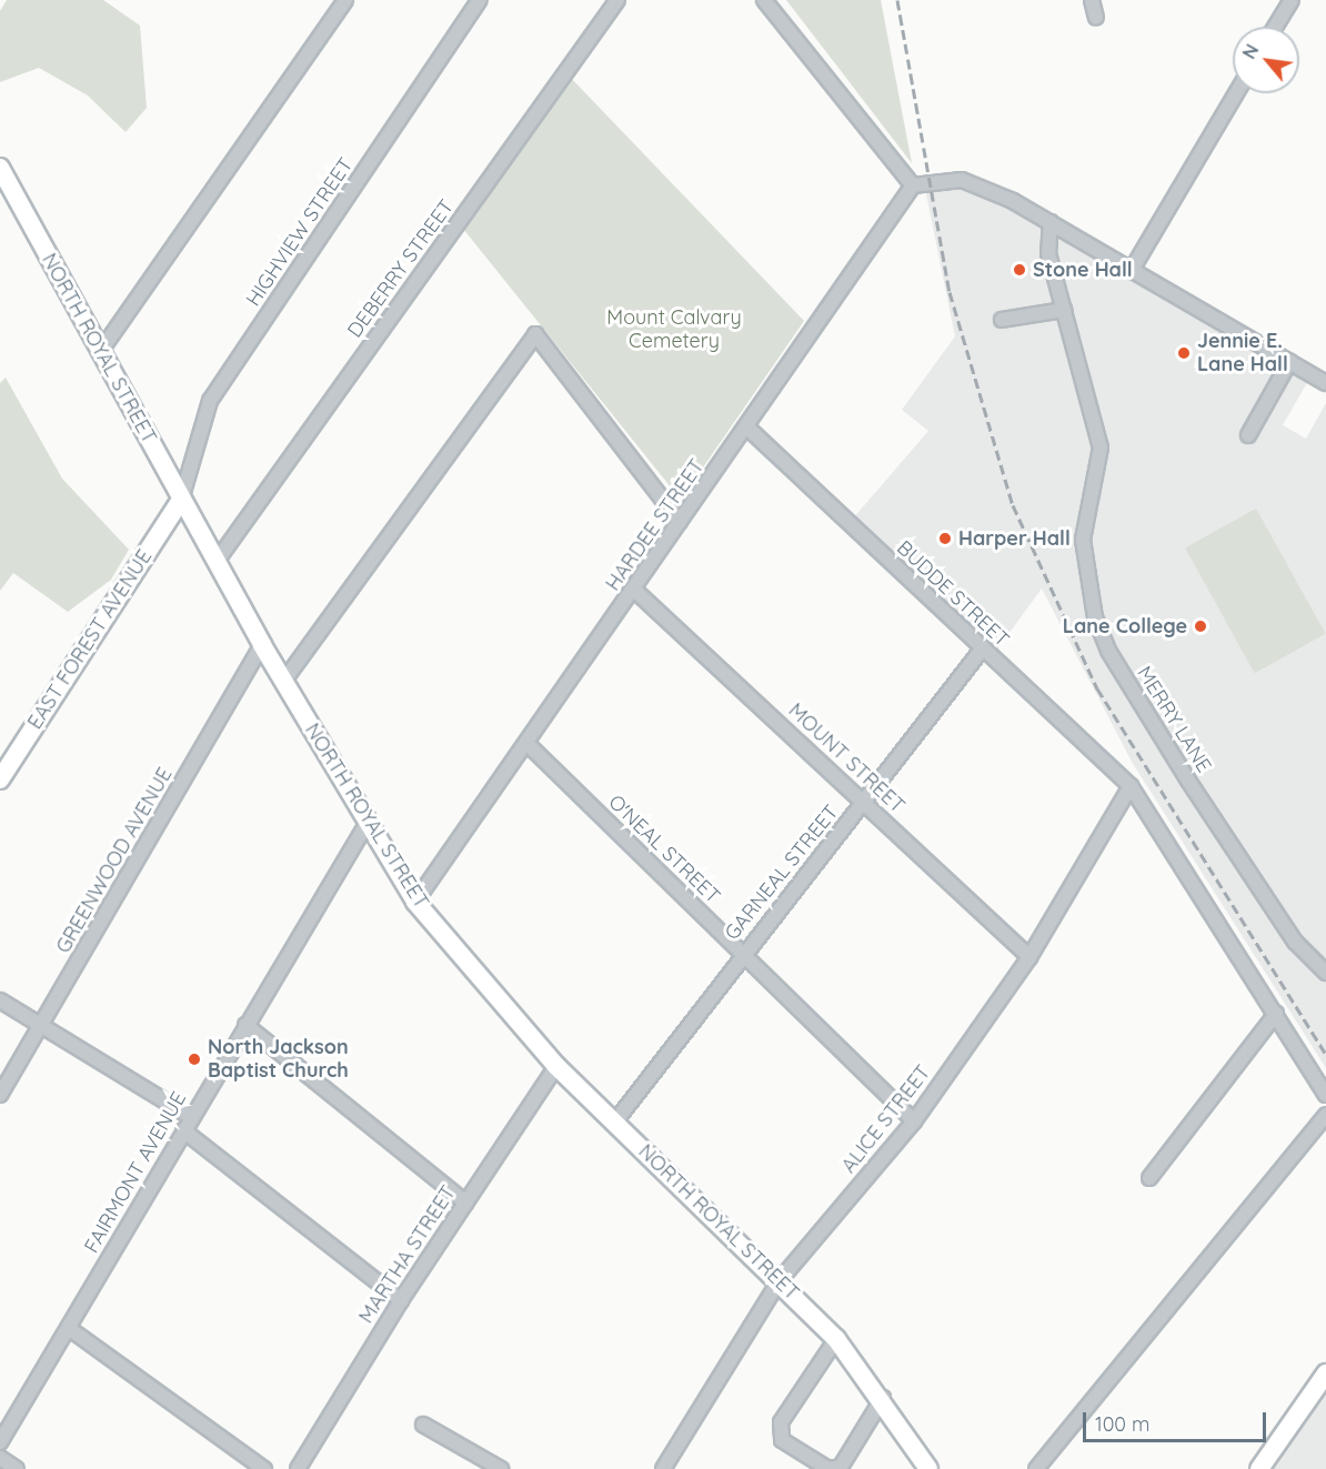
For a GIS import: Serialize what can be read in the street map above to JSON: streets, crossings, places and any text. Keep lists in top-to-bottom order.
{
  "streets": {
    "main road": ["NORTH ROYAL STREET", "EAST FOREST AVENUE"],
    "street": [
      "HIGHVIEW STREET",
      "DEBERRY STREET",
      "HARDEE STREET",
      "BUDDE STREET",
      "MERRY LANE",
      "MOUNT STREET",
      "O'NEAL STREET",
      "GREENWOOD AVENUE",
      "GARNEAL STREET",
      "ALICE STREET",
      "FAIRMONT AVENUE",
      "MARTHA STREET"
    ]
  },
  "crossings": [
    ["HIGHVIEW STREET", "NORTH ROYAL STREET"],
    ["HIGHVIEW STREET", "EAST FOREST AVENUE"],
    ["DEBERRY STREET", "NORTH ROYAL STREET"],
    ["NORTH ROYAL STREET", "HARDEE STREET"],
    ["NORTH ROYAL STREET", "EAST FOREST AVENUE"],
    ["NORTH ROYAL STREET", "GREENWOOD AVENUE"],
    ["NORTH ROYAL STREET", "GARNEAL STREET"],
    ["NORTH ROYAL STREET", "ALICE STREET"],
    ["NORTH ROYAL STREET", "FAIRMONT AVENUE"],
    ["NORTH ROYAL STREET", "MARTHA STREET"],
    ["HARDEE STREET", "BUDDE STREET"],
    ["HARDEE STREET", "MOUNT STREET"],
    ["HARDEE STREET", "O'NEAL STREET"],
    ["BUDDE STREET", "GARNEAL STREET"],
    ["BUDDE STREET", "ALICE STREET"],
    ["MOUNT STREET", "GARNEAL STREET"],
    ["MOUNT STREET", "ALICE STREET"],
    ["O'NEAL STREET", "GARNEAL STREET"],
    ["O'NEAL STREET", "ALICE STREET"]
  ],
  "parks": ["Mount Calvary Cemetery"],
  "places": [
    "Stone Hall",
    "Jennie E. Lane Hall",
    "Harper Hall",
    "Lane College",
    "North Jackson Baptist Church"
  ],
  "scale_bar": "100 m",
  "north": "top left"
}
